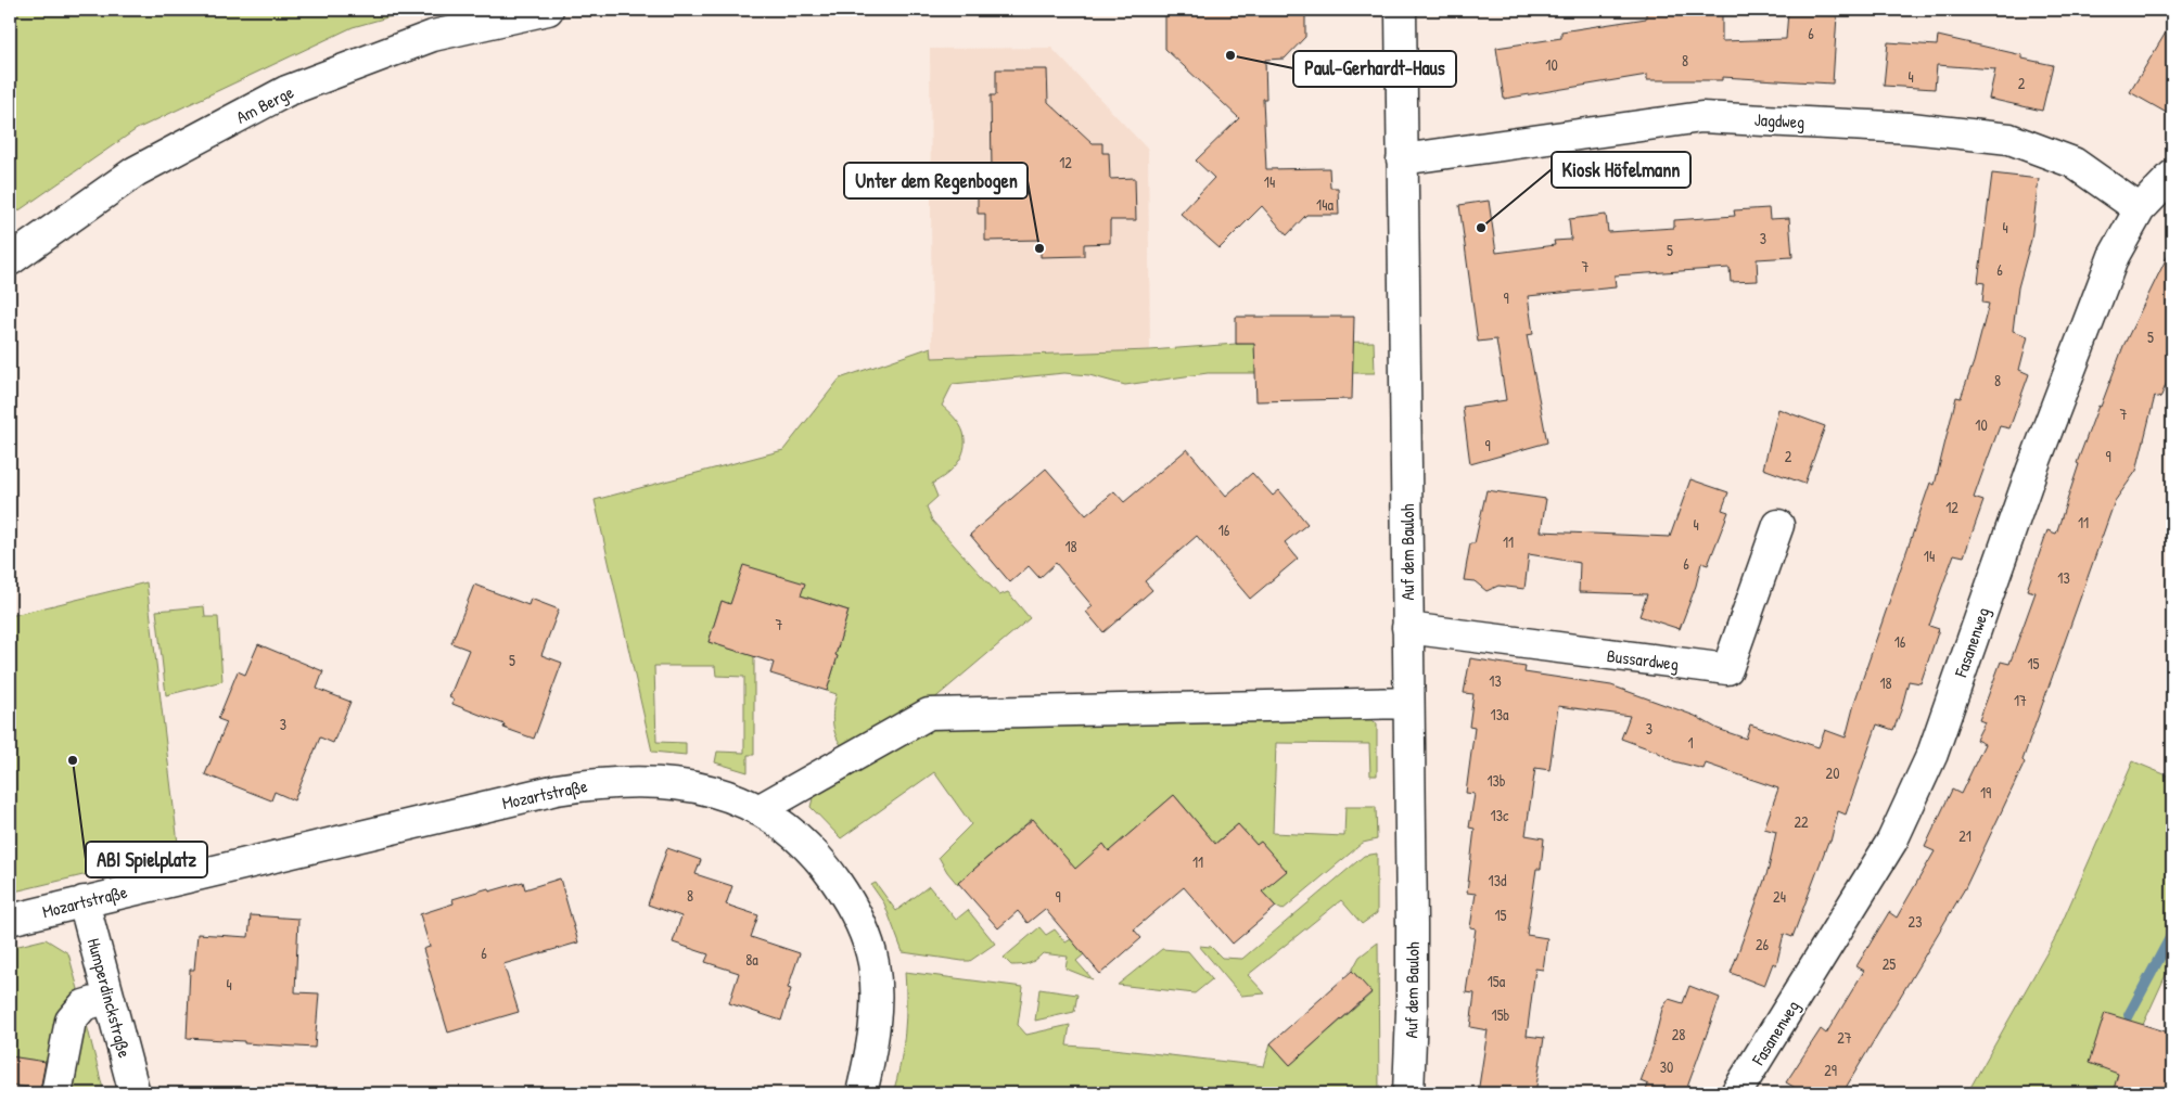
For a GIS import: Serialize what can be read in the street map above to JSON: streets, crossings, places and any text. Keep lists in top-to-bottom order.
{
  "streets": {
    "street": [
      "Am Berge",
      "Jagdweg",
      "Auf dem Bauloh",
      "Fasanenweg",
      "Bussardweg",
      "Mozartstraße",
      "Humperdinckstraße"
    ]
  },
  "crossings": [
    ["Jagdweg", "Auf dem Bauloh"],
    ["Jagdweg", "Fasanenweg"],
    ["Auf dem Bauloh", "Bussardweg"],
    ["Mozartstraße", "Humperdinckstraße"]
  ],
  "places": [
    "Paul-Gerhardt-Haus",
    "Kiosk Höfelmann",
    "Unter dem Regenbogen",
    "ABI Spielplatz"
  ],
  "house_numbers": [
    "6",
    "8",
    "10",
    "4",
    "2",
    "12",
    "14",
    "14a",
    "4",
    "3",
    "5",
    "7",
    "6",
    "9",
    "5",
    "8",
    "7",
    "10",
    "9",
    "2",
    "9",
    "12",
    "11",
    "4",
    "16",
    "11",
    "18",
    "14",
    "6",
    "13",
    "7",
    "16",
    "5",
    "15",
    "13",
    "18",
    "17",
    "13a",
    "3",
    "3",
    "1",
    "20",
    "13b",
    "19",
    "13c",
    "22",
    "21",
    "11",
    "13d",
    "8",
    "9",
    "24",
    "15",
    "23",
    "26",
    "6",
    "8a",
    "25",
    "15a",
    "4",
    "15b",
    "28",
    "27",
    "30",
    "29"
  ]
}
